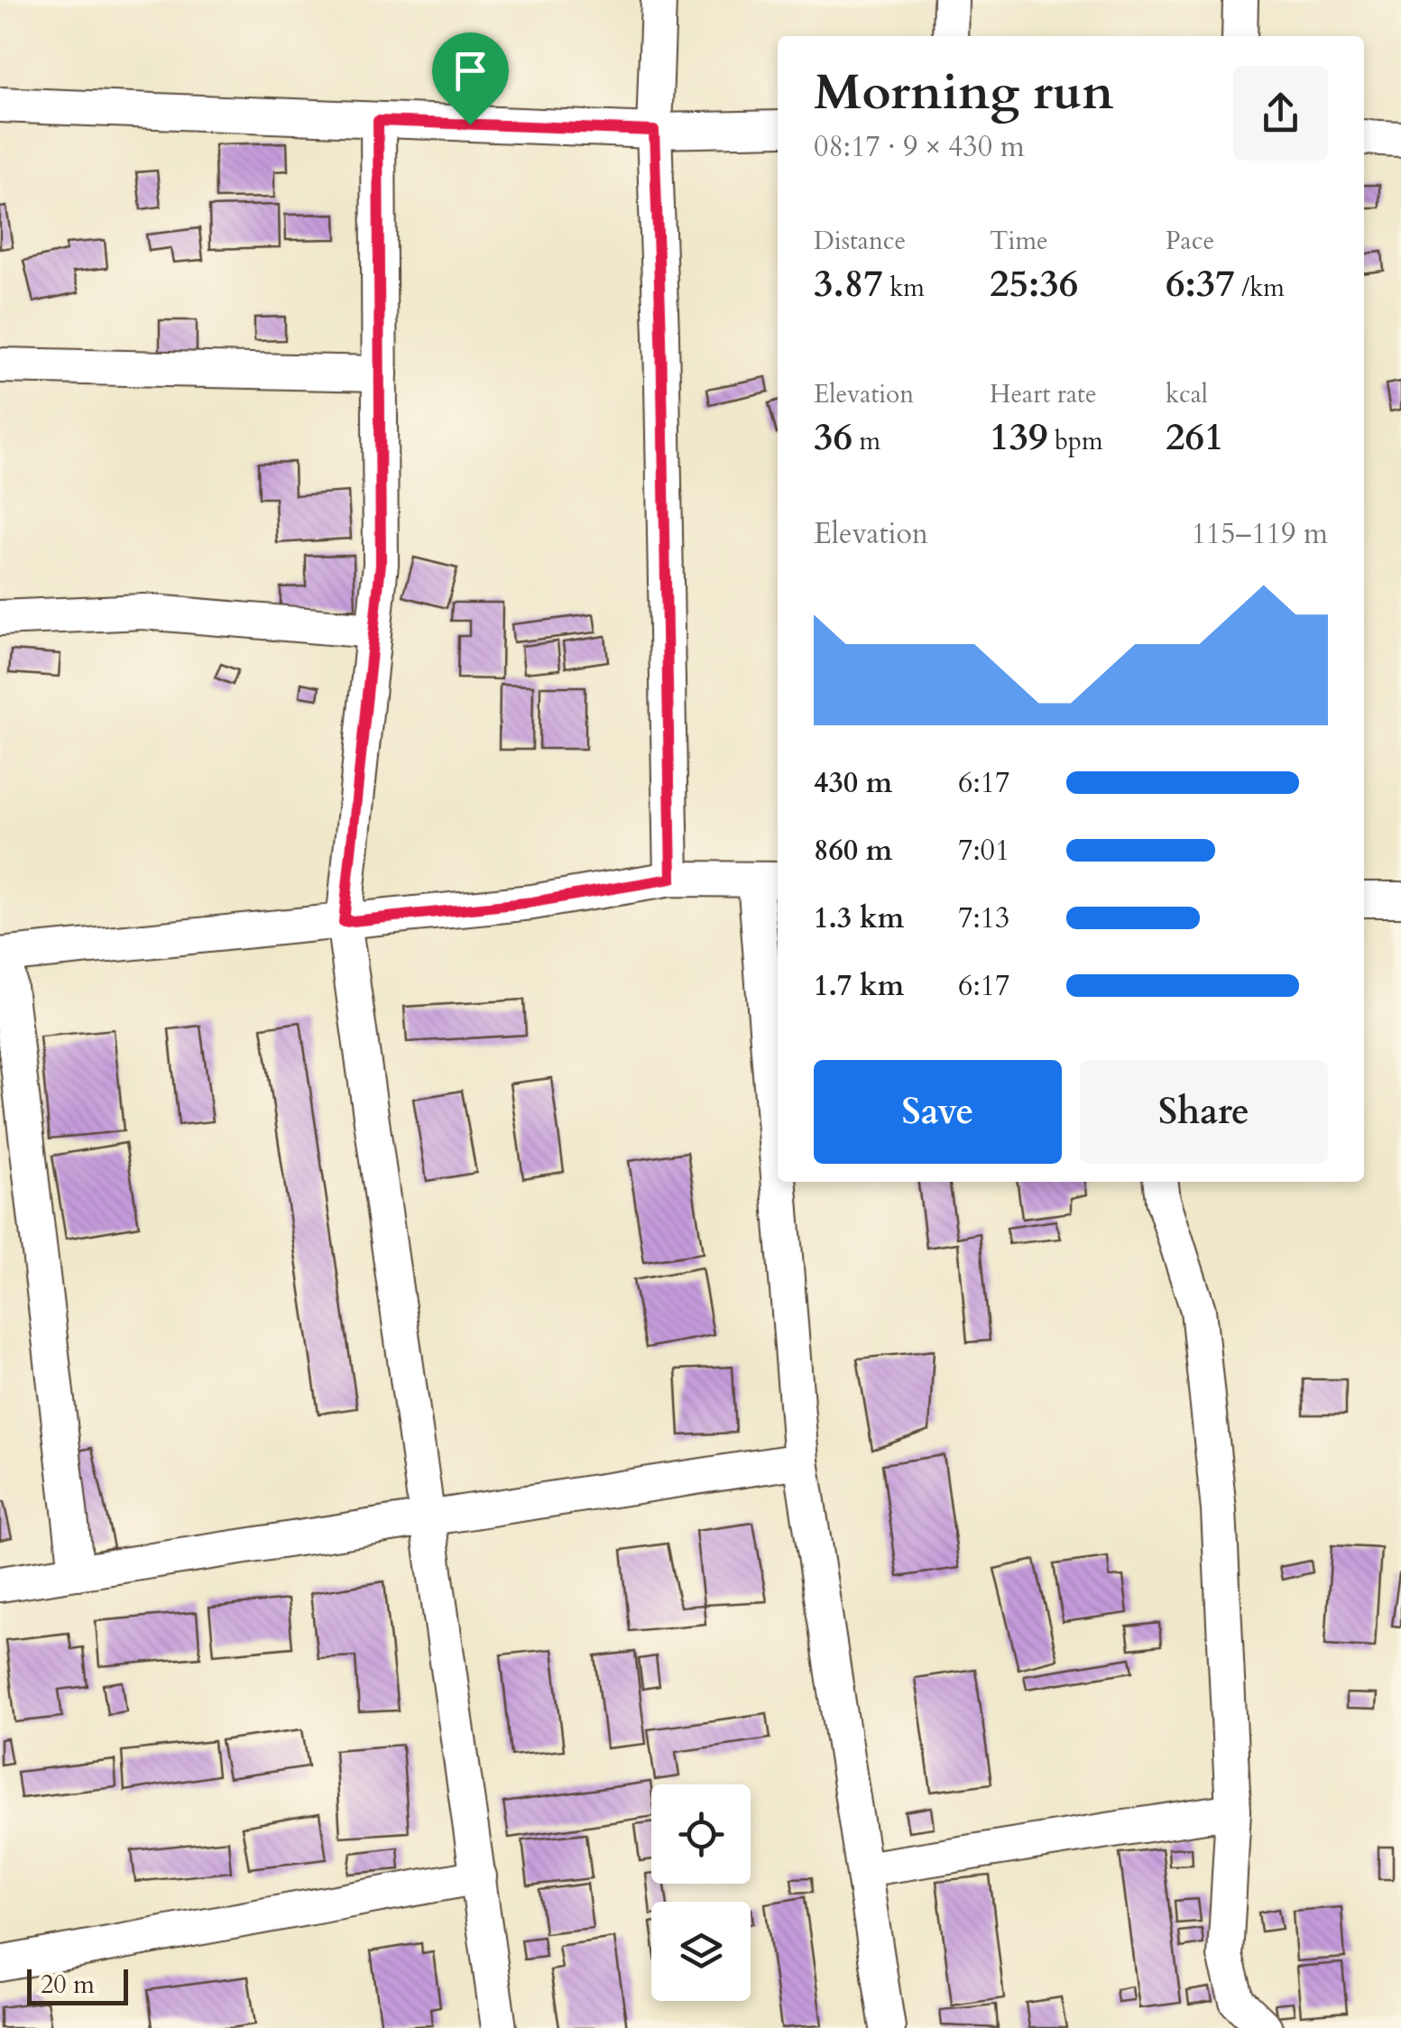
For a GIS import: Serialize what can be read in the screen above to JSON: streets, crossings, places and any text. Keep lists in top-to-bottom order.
{
  "scale_bar": "20 m",
  "page": {
    "heading": ["Morning run", "08:17 · 9 × 430 m"],
    "stats": [
      ["Distance", "3.87 km"],
      ["Time", "25:36"],
      ["Pace", "6:37 /km"],
      ["Elevation", "36 m"],
      ["Heart rate", "139 bpm"],
      ["kcal", "261"]
    ],
    "chart": ["Elevation", "115–119 m"],
    "list": [
      {
        "name": "430 m",
        "note": "6:17"
      },
      {
        "name": "860 m",
        "note": "7:01"
      },
      {
        "name": "1.3 km",
        "note": "7:13"
      },
      {
        "name": "1.7 km",
        "note": "6:17"
      }
    ],
    "buttons": ["Save", "Share"],
    "scale": "20 m"
  }
}
